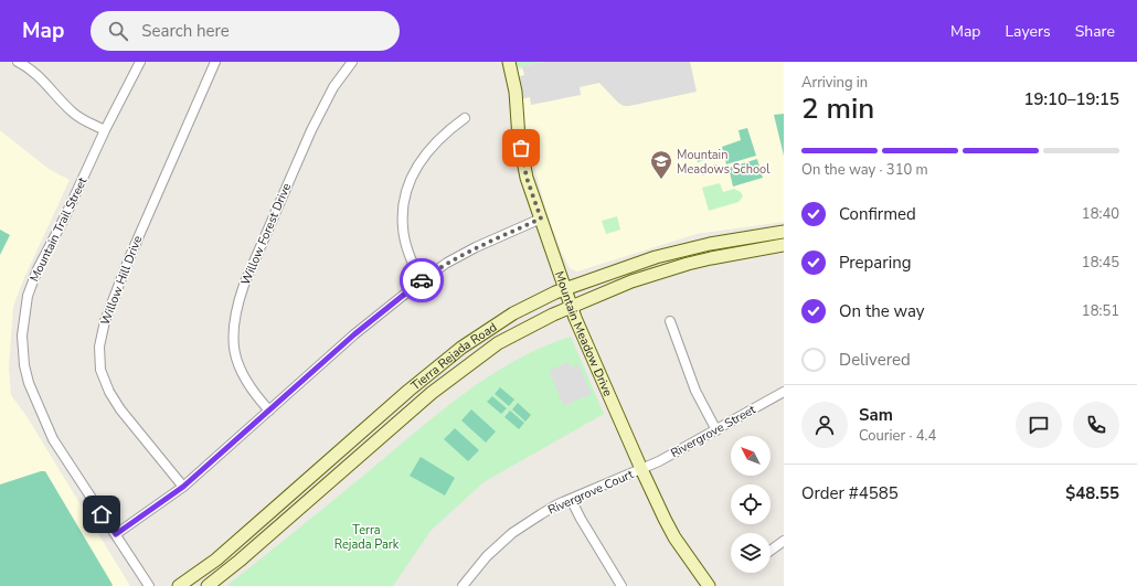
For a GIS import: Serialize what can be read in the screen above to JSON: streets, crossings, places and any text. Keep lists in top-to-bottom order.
{
  "streets": {
    "main road": ["Mountain Meadow Drive", "Tierra Rejada Road"],
    "street": [
      "Mountain Trail Street",
      "Willow Forest Drive",
      "Willow Hill Drive",
      "Rivergrove Street",
      "Rivergrove Court"
    ]
  },
  "crossings": [
    ["Mountain Meadow Drive", "Tierra Rejada Road"],
    ["Mountain Meadow Drive", "Rivergrove Street"],
    ["Mountain Meadow Drive", "Rivergrove Court"],
    ["Rivergrove Street", "Rivergrove Court"]
  ],
  "parks": ["Terra Rejada Park"],
  "places": {
    "school or university": ["Mountain Meadows School"]
  },
  "north": "top left",
  "page": {
    "header": "Map",
    "search": "Search here",
    "nav": ["Map", "Layers", "Share"],
    "heading": ["2 min", "Arriving in", "19:10–19:15"],
    "panel": [
      "Sam",
      "Courier · 4.4",
      "Order #4585",
      "$48.55"
    ],
    "bar": "On the way · 310 m",
    "list": [
      ["Confirmed", "18:40"],
      ["Preparing", "18:45"],
      ["On the way", "18:51"],
      "Delivered"
    ]
  }
}
